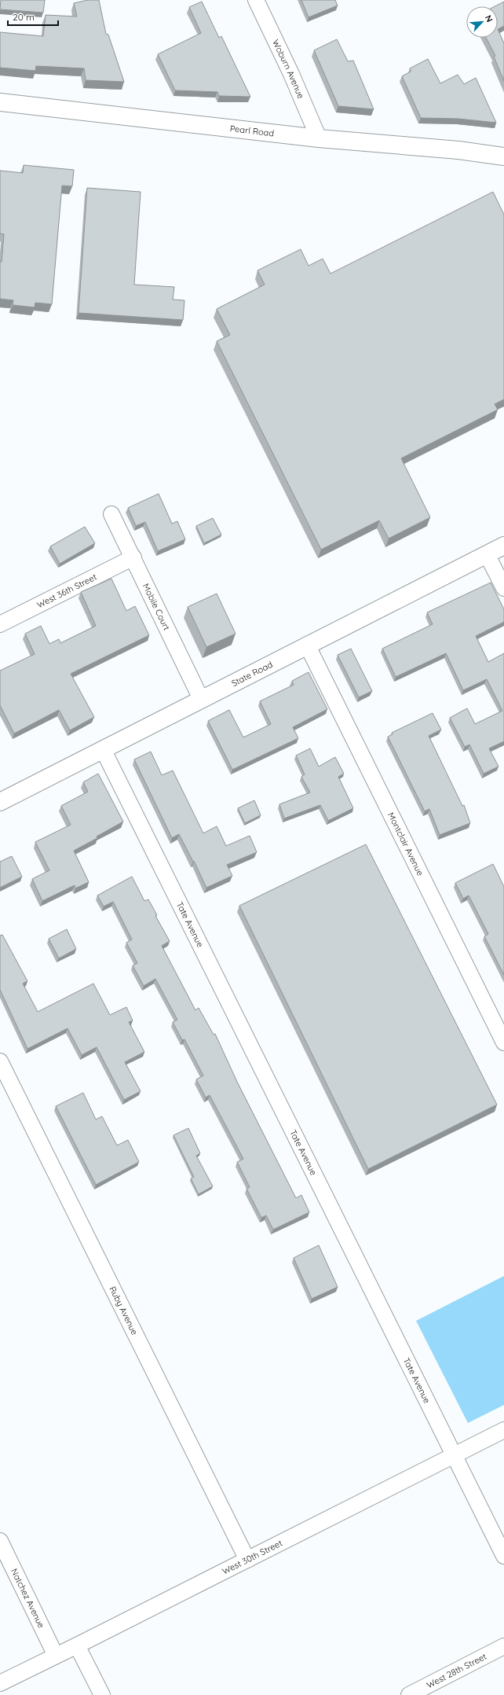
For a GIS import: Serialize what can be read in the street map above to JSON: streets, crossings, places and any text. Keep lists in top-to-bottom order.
{
  "streets": {
    "main road": ["Pearl Road", "State Road"],
    "street": [
      "Woburn Avenue",
      "West 36th Street",
      "Mobile Court",
      "Montclair Avenue",
      "Tate Avenue",
      "Ruby Avenue",
      "West 30th Street",
      "Natchez Avenue",
      "West 28th Street"
    ]
  },
  "crossings": [
    ["Woburn Avenue", "Pearl Road"],
    ["West 36th Street", "Mobile Court"],
    ["Mobile Court", "State Road"],
    ["State Road", "Montclair Avenue"],
    ["State Road", "Tate Avenue"],
    ["Tate Avenue", "West 30th Street"],
    ["Ruby Avenue", "West 30th Street"],
    ["West 30th Street", "Natchez Avenue"]
  ],
  "scale_bar": "20 m",
  "north": "top right"
}
